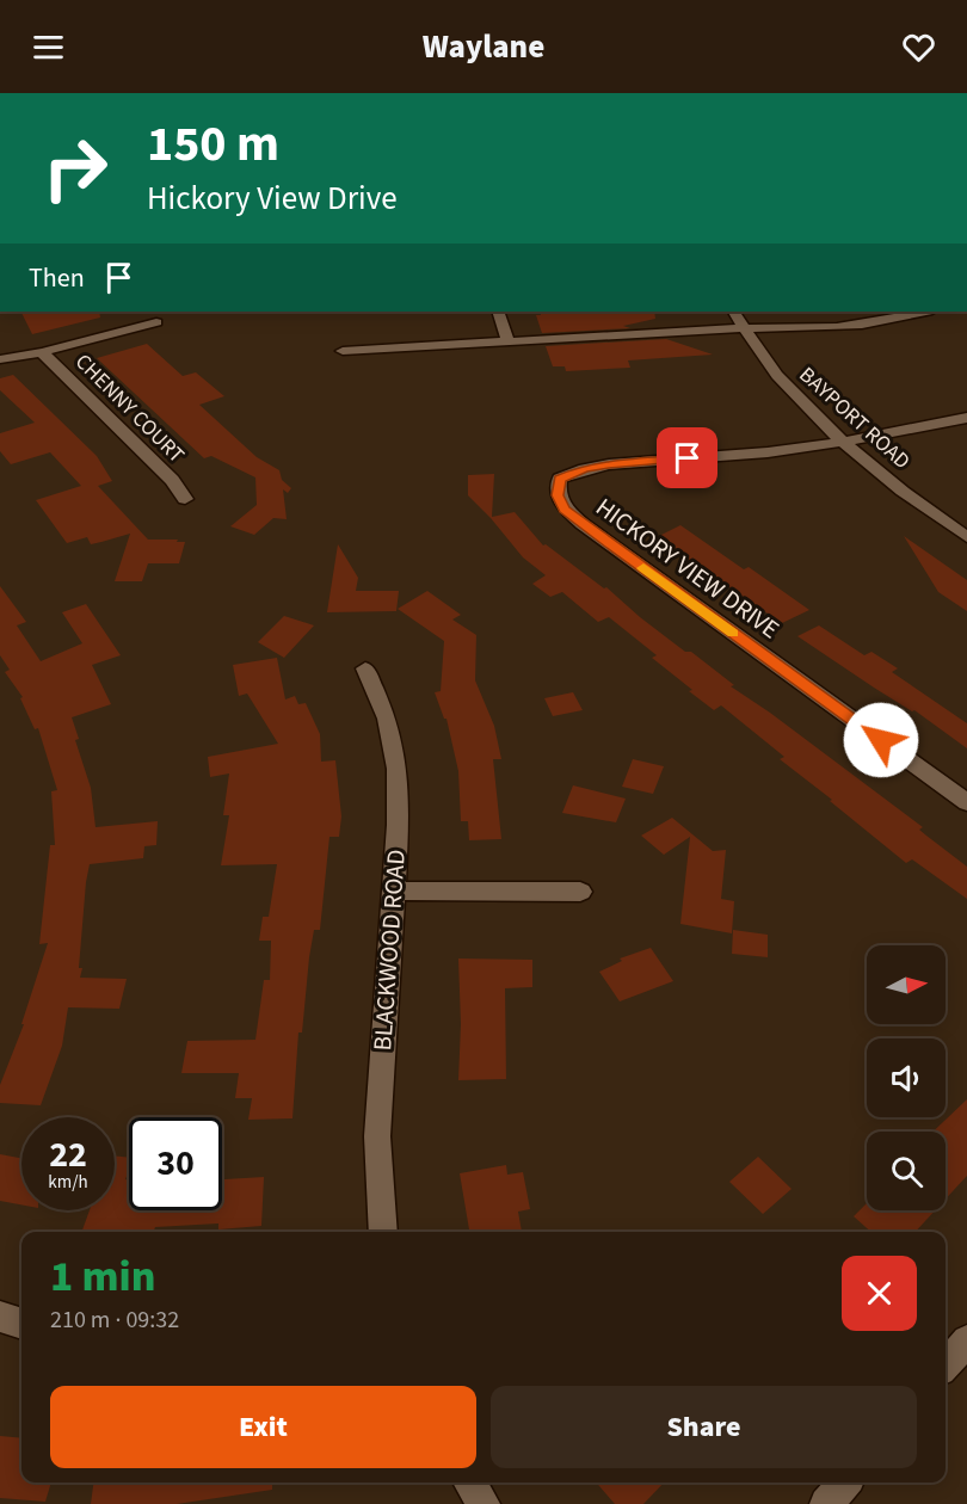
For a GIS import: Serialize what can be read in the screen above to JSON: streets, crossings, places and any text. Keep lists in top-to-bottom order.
{
  "streets": {
    "street": [
      "CHENNY COURT",
      "BAYPORT ROAD",
      "HICKORY VIEW DRIVE",
      "BLACKWOOD ROAD"
    ]
  },
  "crossings": [
    ["BAYPORT ROAD", "HICKORY VIEW DRIVE"]
  ],
  "north": "right",
  "page": {
    "header": "Waylane",
    "turn": ["150 m", "Hickory View Drive"],
    "then": "Then",
    "speed": "22 km/h",
    "limit": "30",
    "heading": ["1 min", "210 m · 09:32"],
    "buttons": ["Exit", "Share"]
  }
}
